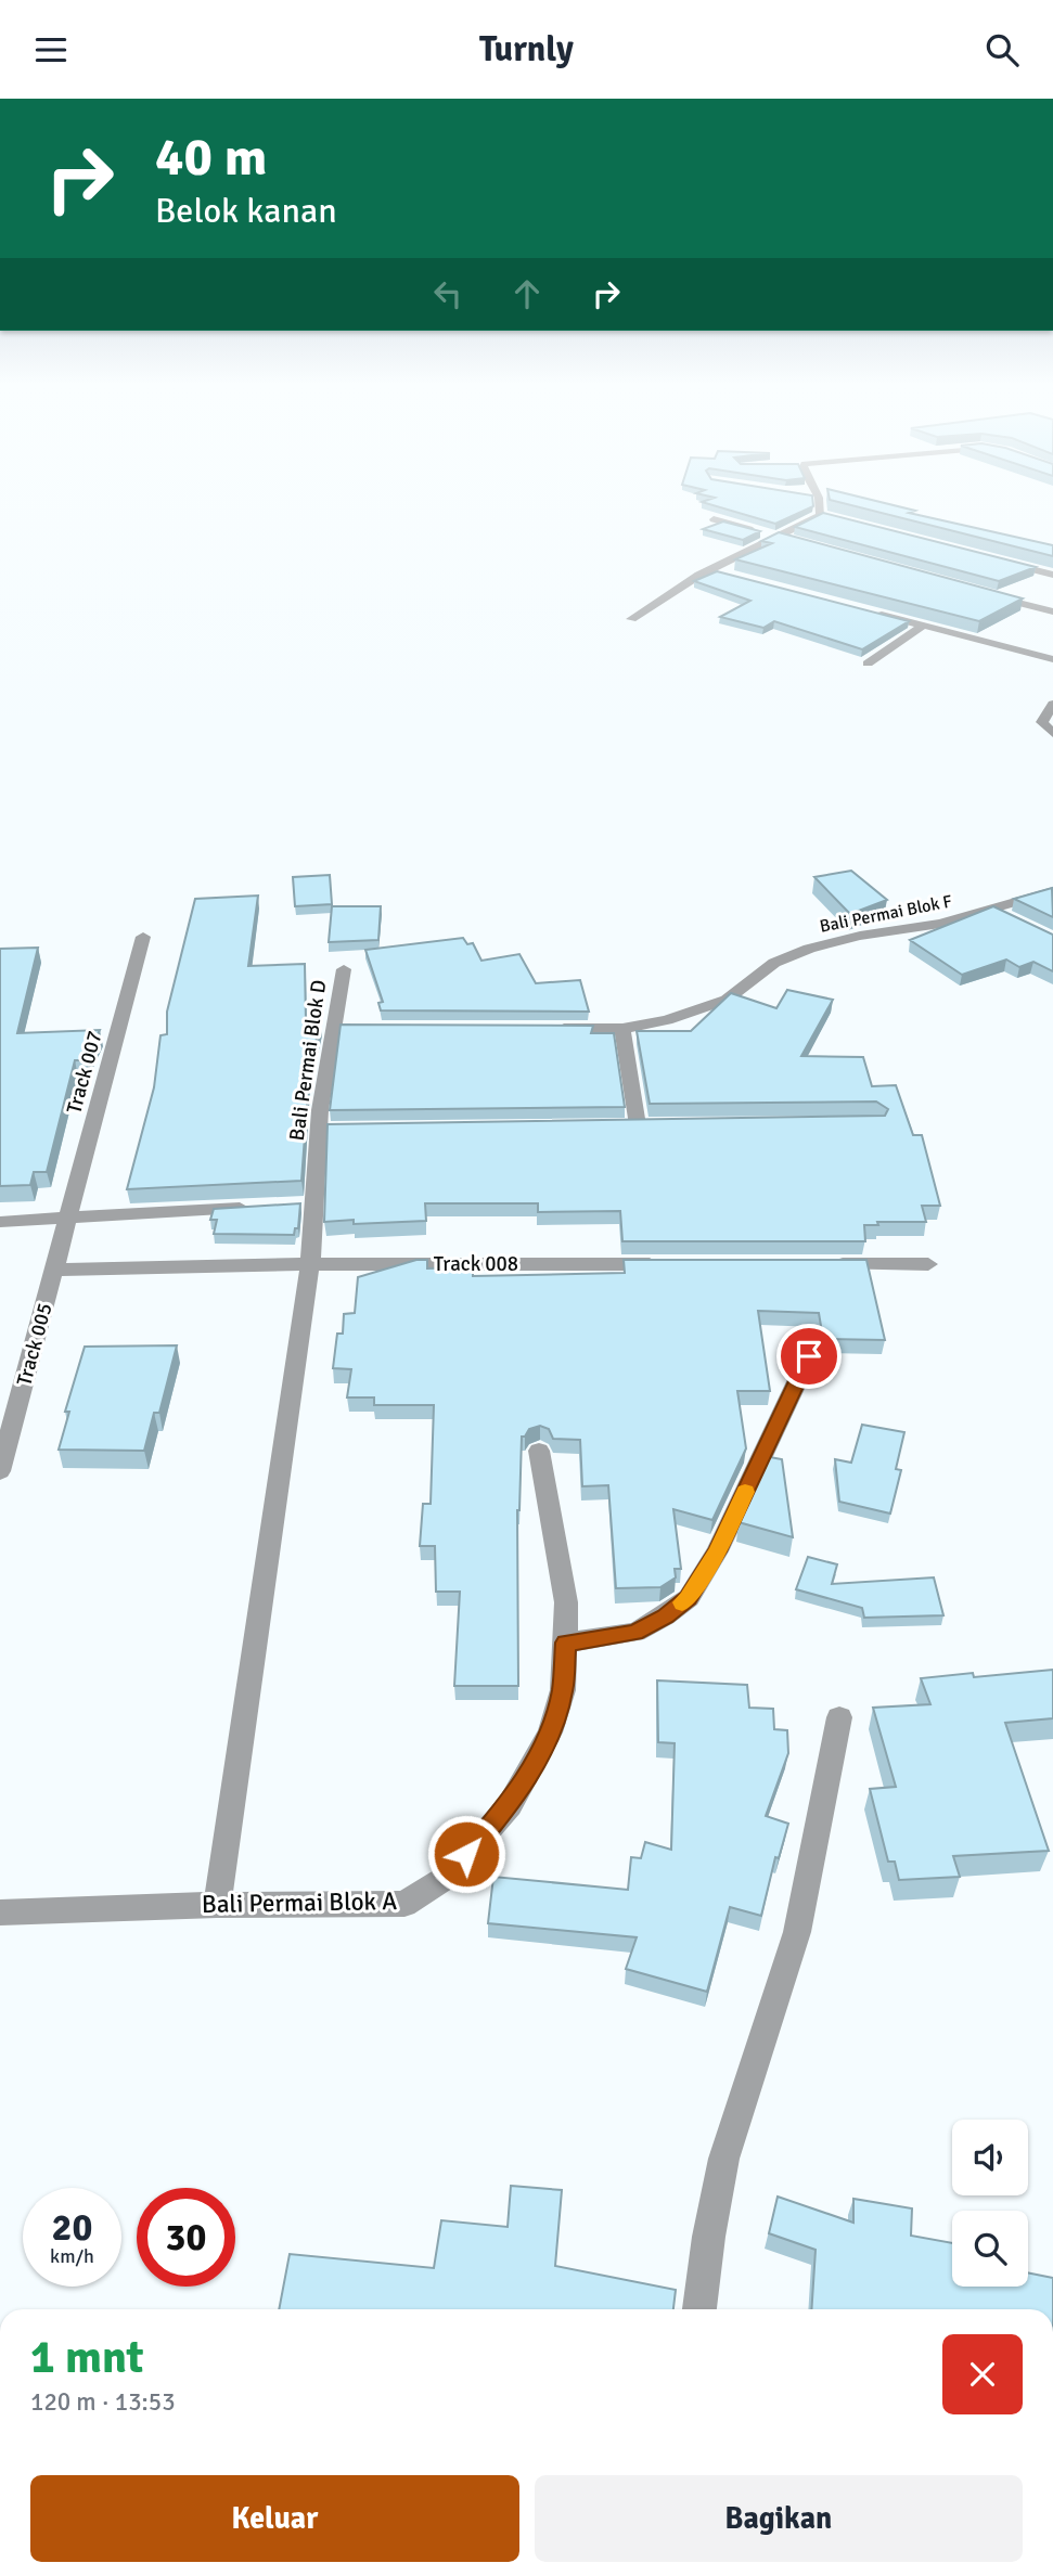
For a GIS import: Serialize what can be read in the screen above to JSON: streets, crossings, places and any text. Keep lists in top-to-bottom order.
{
  "streets": {
    "street": [
      "Bali Permai Blok F",
      "Bali Permai Blok D",
      "Track 007",
      "Track 008",
      "Track 005",
      "Bali Permai Blok A"
    ]
  },
  "crossings": [
    ["Bali Permai Blok D", "Track 008"],
    ["Track 007", "Track 005"],
    ["Track 008", "Track 005"]
  ],
  "page": {
    "header": "Turnly",
    "turn": ["40 m", "Belok kanan"],
    "speed": "20 km/h",
    "limit": "30",
    "heading": ["1 mnt", "120 m · 13:53"],
    "buttons": ["Keluar", "Bagikan"]
  }
}
